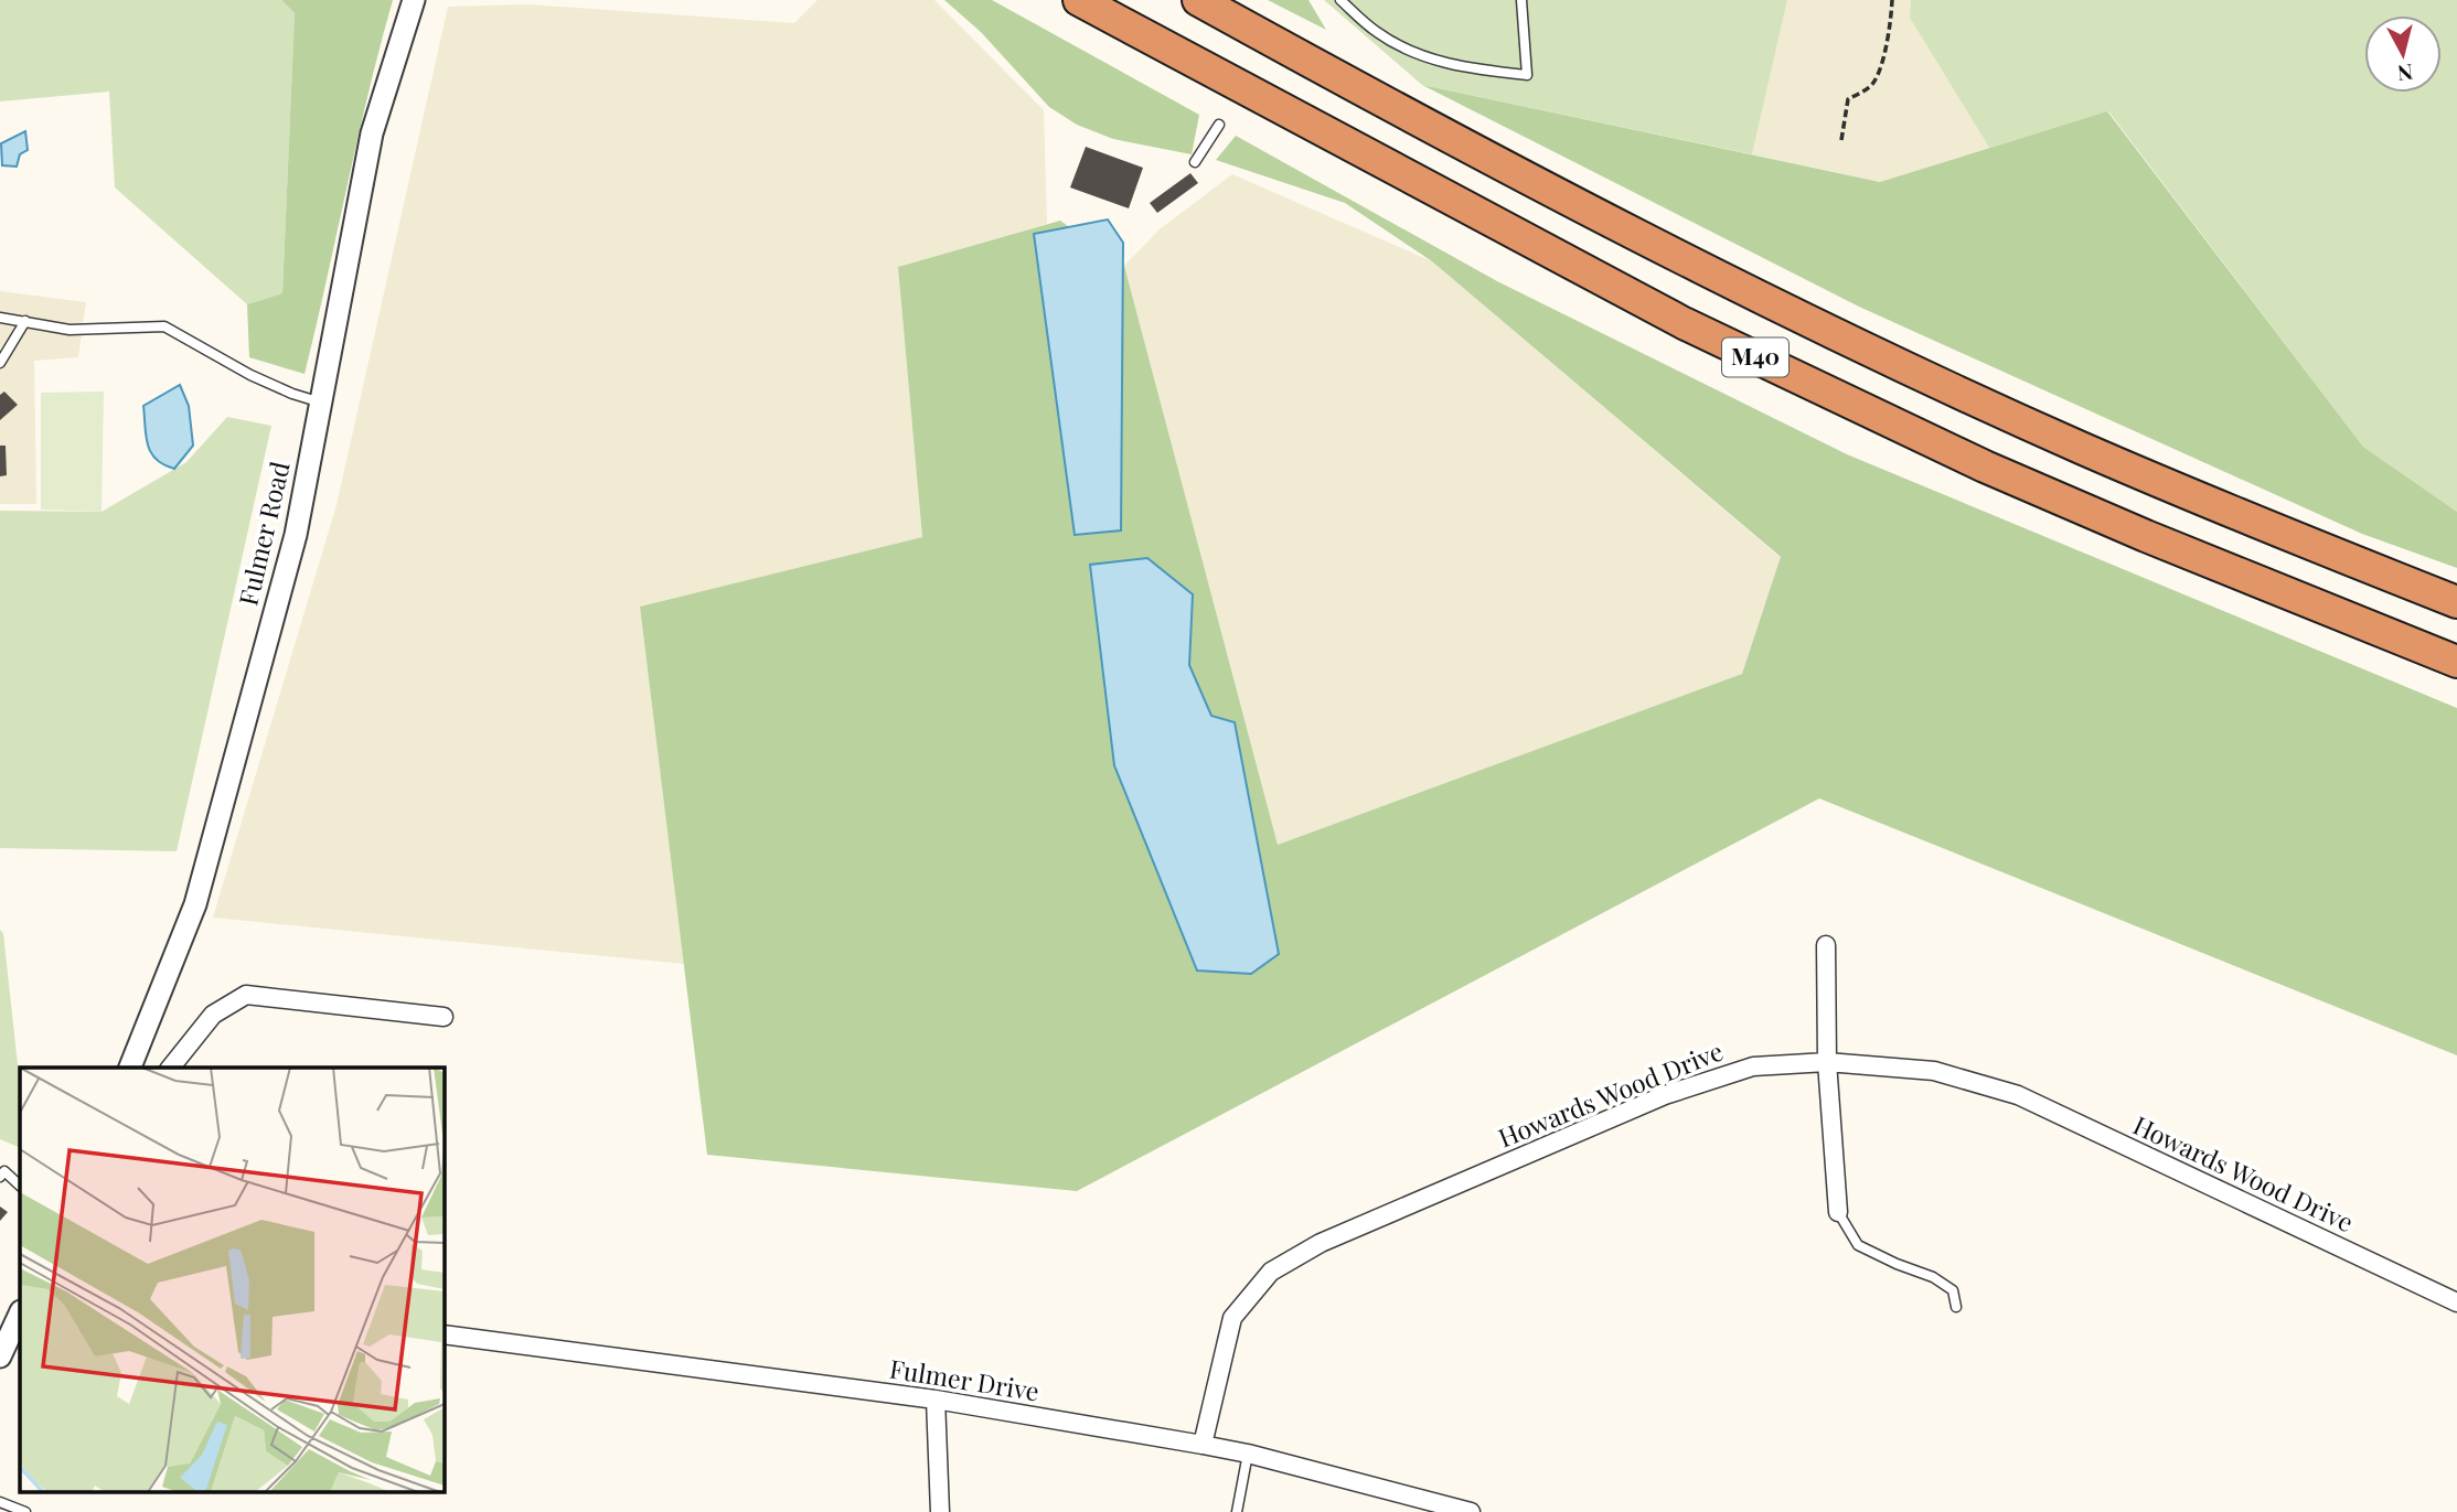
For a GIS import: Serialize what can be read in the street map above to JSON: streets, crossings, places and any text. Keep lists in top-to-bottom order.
{
  "streets": {
    "highway": ["M40"],
    "street": ["Fulmer Road", "Howards Wood Drive", "Fulmer Drive"]
  },
  "crossings": [
    ["Howards Wood Drive", "Fulmer Drive"]
  ],
  "north": "bottom"
}
